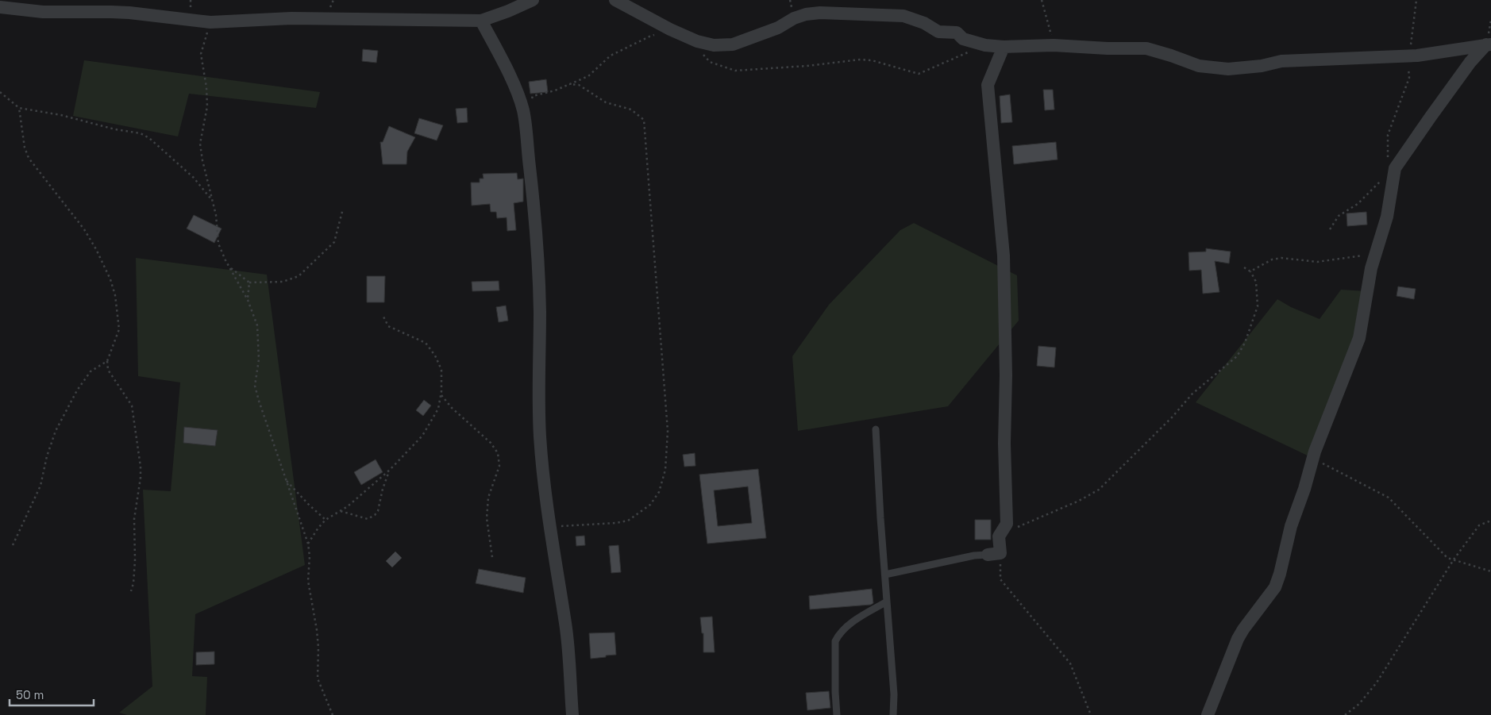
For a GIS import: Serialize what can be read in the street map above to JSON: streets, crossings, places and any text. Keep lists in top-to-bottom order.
{
  "scale_bar": "50 m"
}
